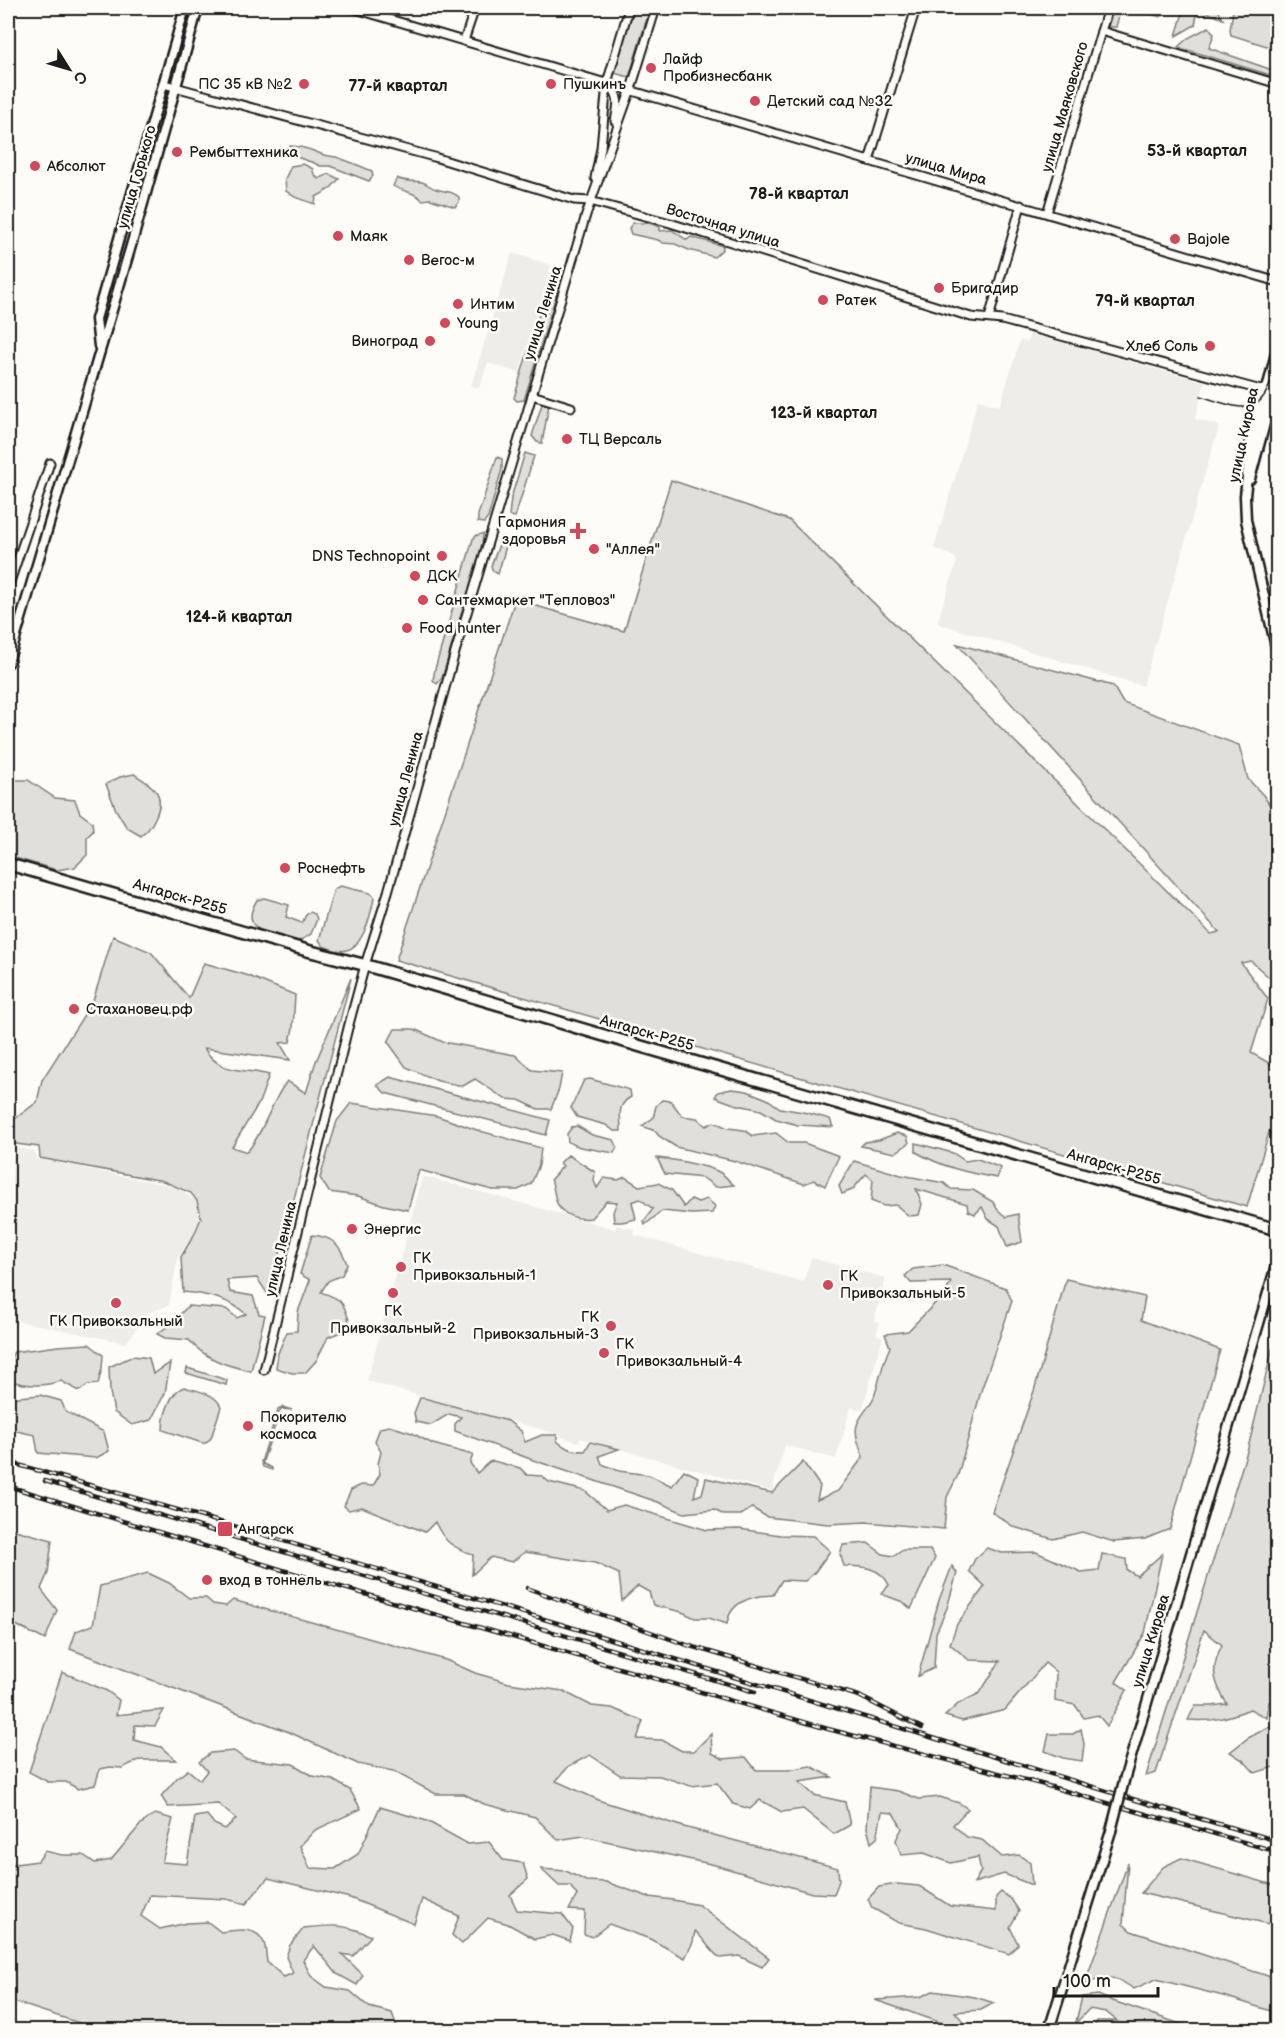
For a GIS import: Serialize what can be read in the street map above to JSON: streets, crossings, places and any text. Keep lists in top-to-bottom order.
{
  "streets": {
    "main road": ["Ангарск-Р255"],
    "street": [
      "улица Маяковского",
      "улица Мира",
      "улица Горького",
      "Восточная улица",
      "улица Ленина",
      "улица Кирова"
    ]
  },
  "crossings": [
    ["улица Маяковского", "улица Мира"],
    ["улица Мира", "улица Ленина"],
    ["улица Горького", "Восточная улица"],
    ["Восточная улица", "улица Ленина"],
    ["Восточная улица", "улица Кирова"],
    ["улица Ленина", "Ангарск-Р255"]
  ],
  "districts": [
    "77-й квартал",
    "53-й квартал",
    "78-й квартал",
    "79-й квартал",
    "123-й квартал",
    "124-й квартал"
  ],
  "places": {
    "other": [
      "Лайф Пробизнесбанк",
      "ПС 35 кВ №2",
      "Пушкинъ",
      "Детский сад №32",
      "Рембыттехника",
      "Абсолют",
      "Маяк",
      "Bajole",
      "Вегос-м",
      "Бригадир",
      "Ратек",
      "Интим",
      "Young",
      "Виноград",
      "Хлеб Соль",
      "ТЦ Версаль",
      "\"Аллея\"",
      "DNS Technopoint",
      "ДСК",
      "Сантехмаркет \"Тепловоз\"",
      "Food hunter",
      "Роснефть",
      "Стахановец.рф",
      "Энергис",
      "ГК Привокзальный-1",
      "ГК Привокзальный-5",
      "ГК Привокзальный-2",
      "ГК Привокзальный",
      "ГК Привокзальный-3",
      "ГК Привокзальный-4",
      "Покорителю космоса",
      "вход в тоннель"
    ],
    "health": ["Гармония здоровья"],
    "transit": ["Ангарск"]
  },
  "scale_bar": "100 m",
  "north": "bottom right"
}
